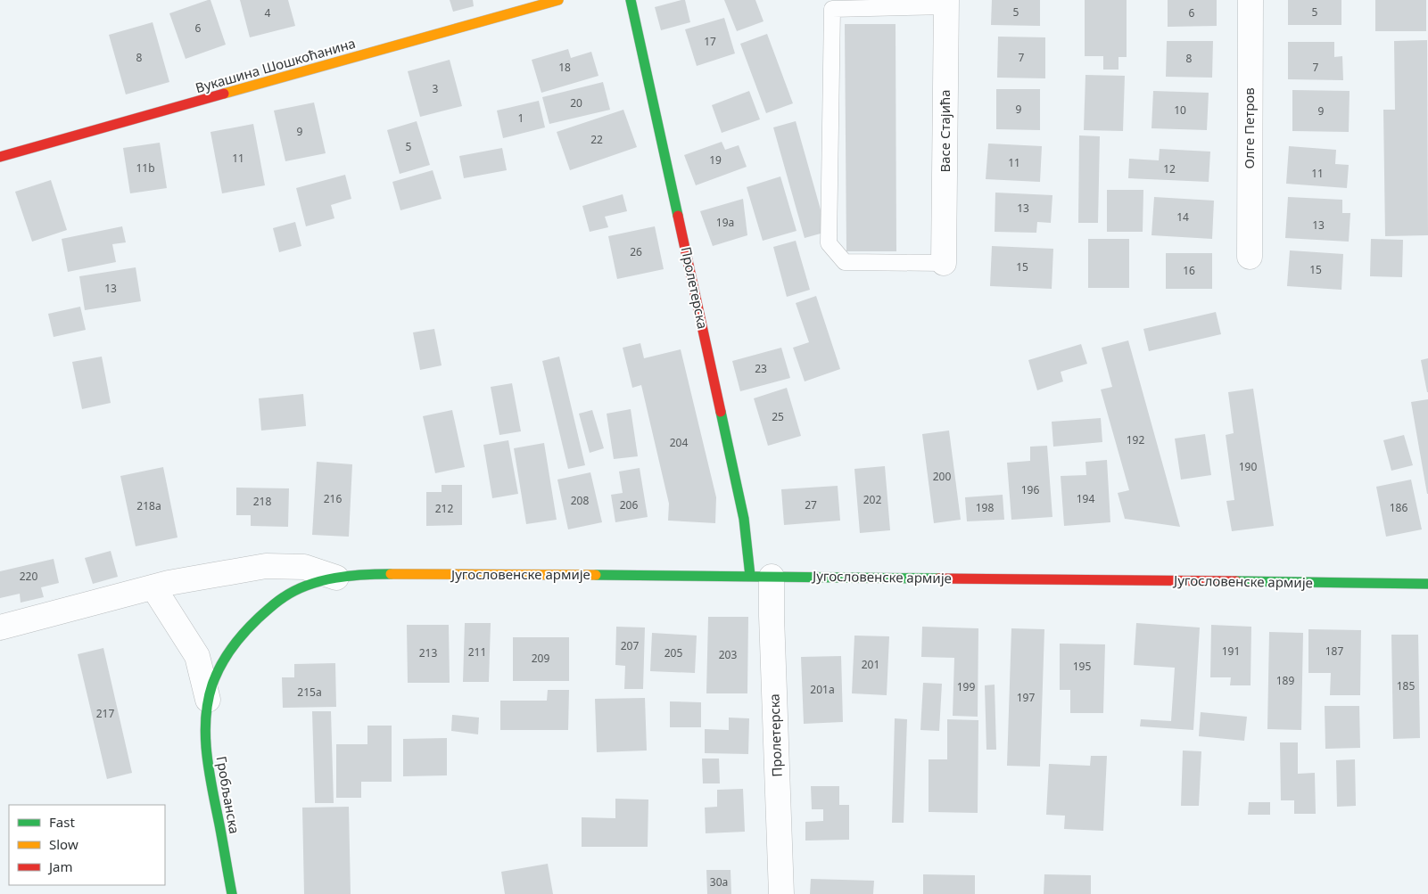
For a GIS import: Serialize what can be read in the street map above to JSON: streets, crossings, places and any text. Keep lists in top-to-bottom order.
{
  "streets": {
    "street": [
      "Вукашина Шошкоћанина",
      "Олге Петров",
      "Васе Стајића",
      "Пролетерска",
      "Југословенске армије",
      "Гробљанска"
    ]
  },
  "crossings": [
    ["Пролетерска", "Југословенске армије"],
    ["Југословенске армије", "Гробљанска"]
  ],
  "house_numbers": [
    "5",
    "5",
    "4",
    "6",
    "6",
    "17",
    "8",
    "7",
    "8",
    "18",
    "7",
    "3",
    "20",
    "9",
    "10",
    "9",
    "1",
    "9",
    "22",
    "5",
    "11",
    "19",
    "11",
    "11b",
    "12",
    "11",
    "13",
    "14",
    "19a",
    "13",
    "26",
    "15",
    "15",
    "16",
    "13",
    "23",
    "25",
    "192",
    "204",
    "190",
    "200",
    "196",
    "216",
    "194",
    "202",
    "208",
    "218",
    "206",
    "27",
    "218a",
    "198",
    "186",
    "212",
    "220",
    "207",
    "191",
    "187",
    "211",
    "213",
    "205",
    "203",
    "209",
    "201",
    "195",
    "189",
    "185",
    "199",
    "201a",
    "215a",
    "197",
    "217",
    "30a"
  ],
  "legend": ["Fast", "Slow", "Jam"]
}
